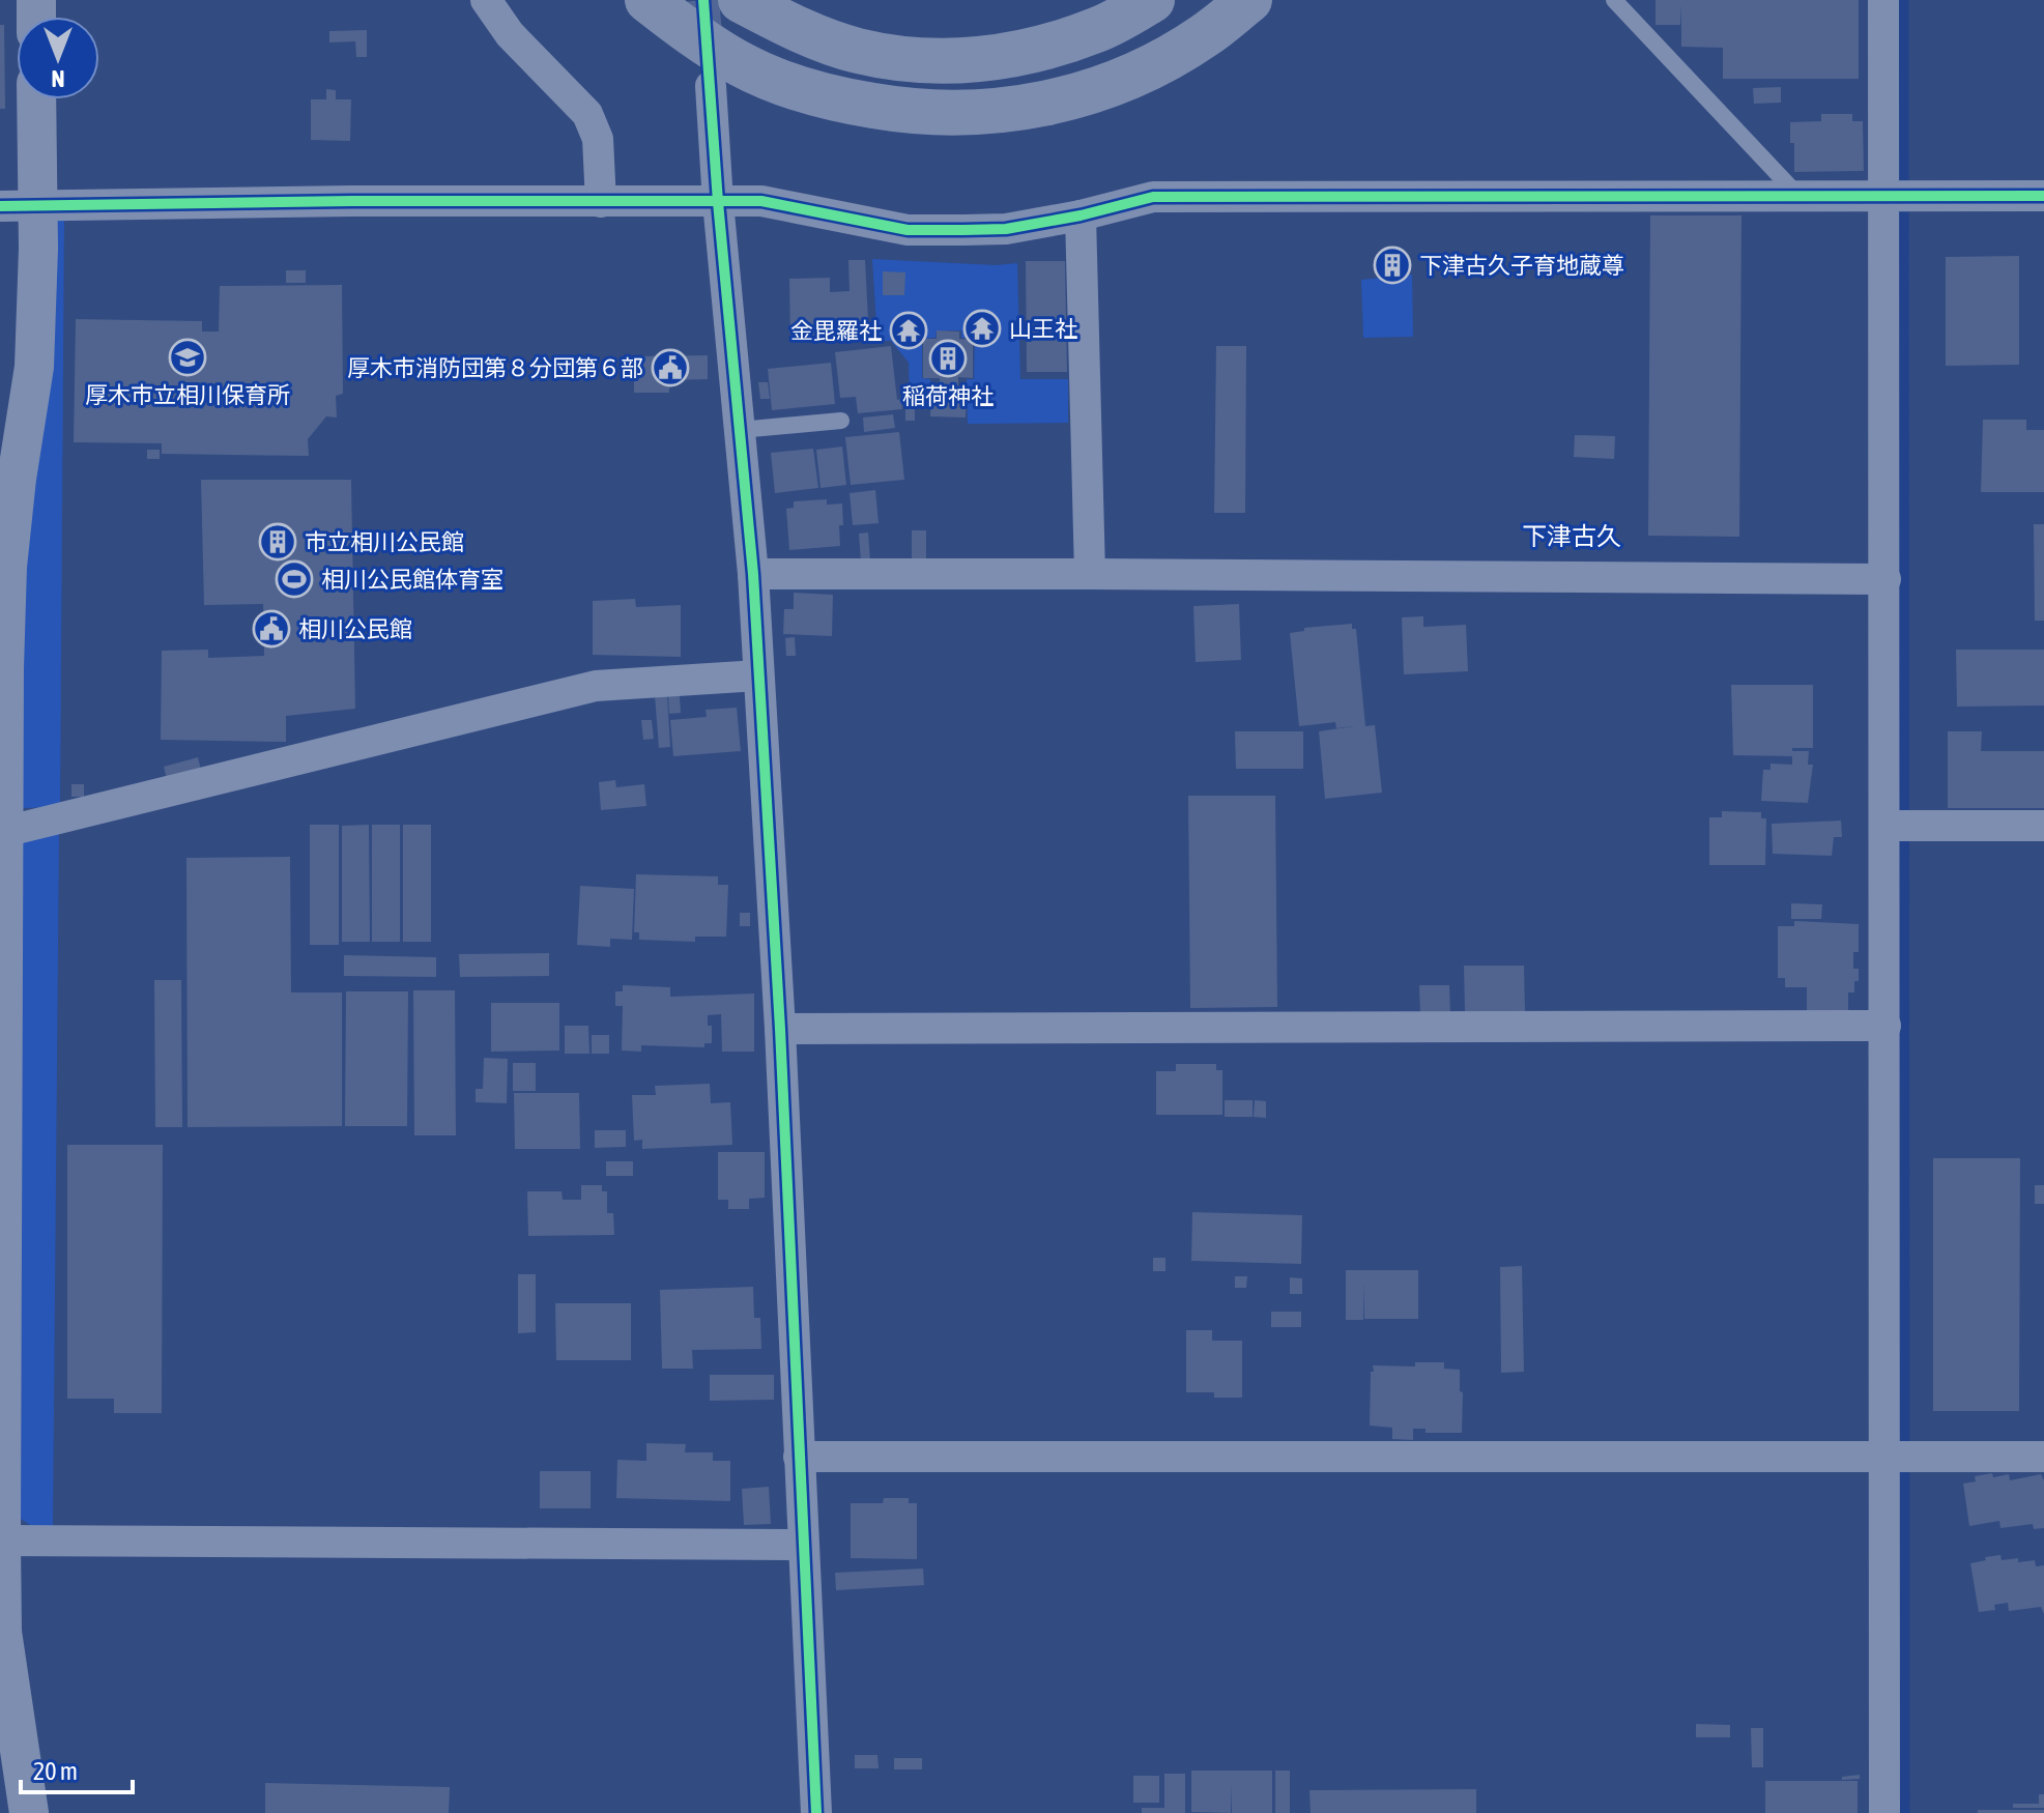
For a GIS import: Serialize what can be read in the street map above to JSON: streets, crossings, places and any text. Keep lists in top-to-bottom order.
{
  "districts": ["下津古久"],
  "places": {
    "building": ["下津古久子育地蔵尊", "稲荷神社", "市立相川公民館"],
    "temple": ["山王社", "金毘羅社"],
    "school or university": ["厚木市立相川保育所"],
    "public building": ["厚木市消防団第８分団第６部", "相川公民館"],
    "sports": ["相川公民館体育室"]
  },
  "scale_bar": "20 m",
  "north": "bottom"
}
